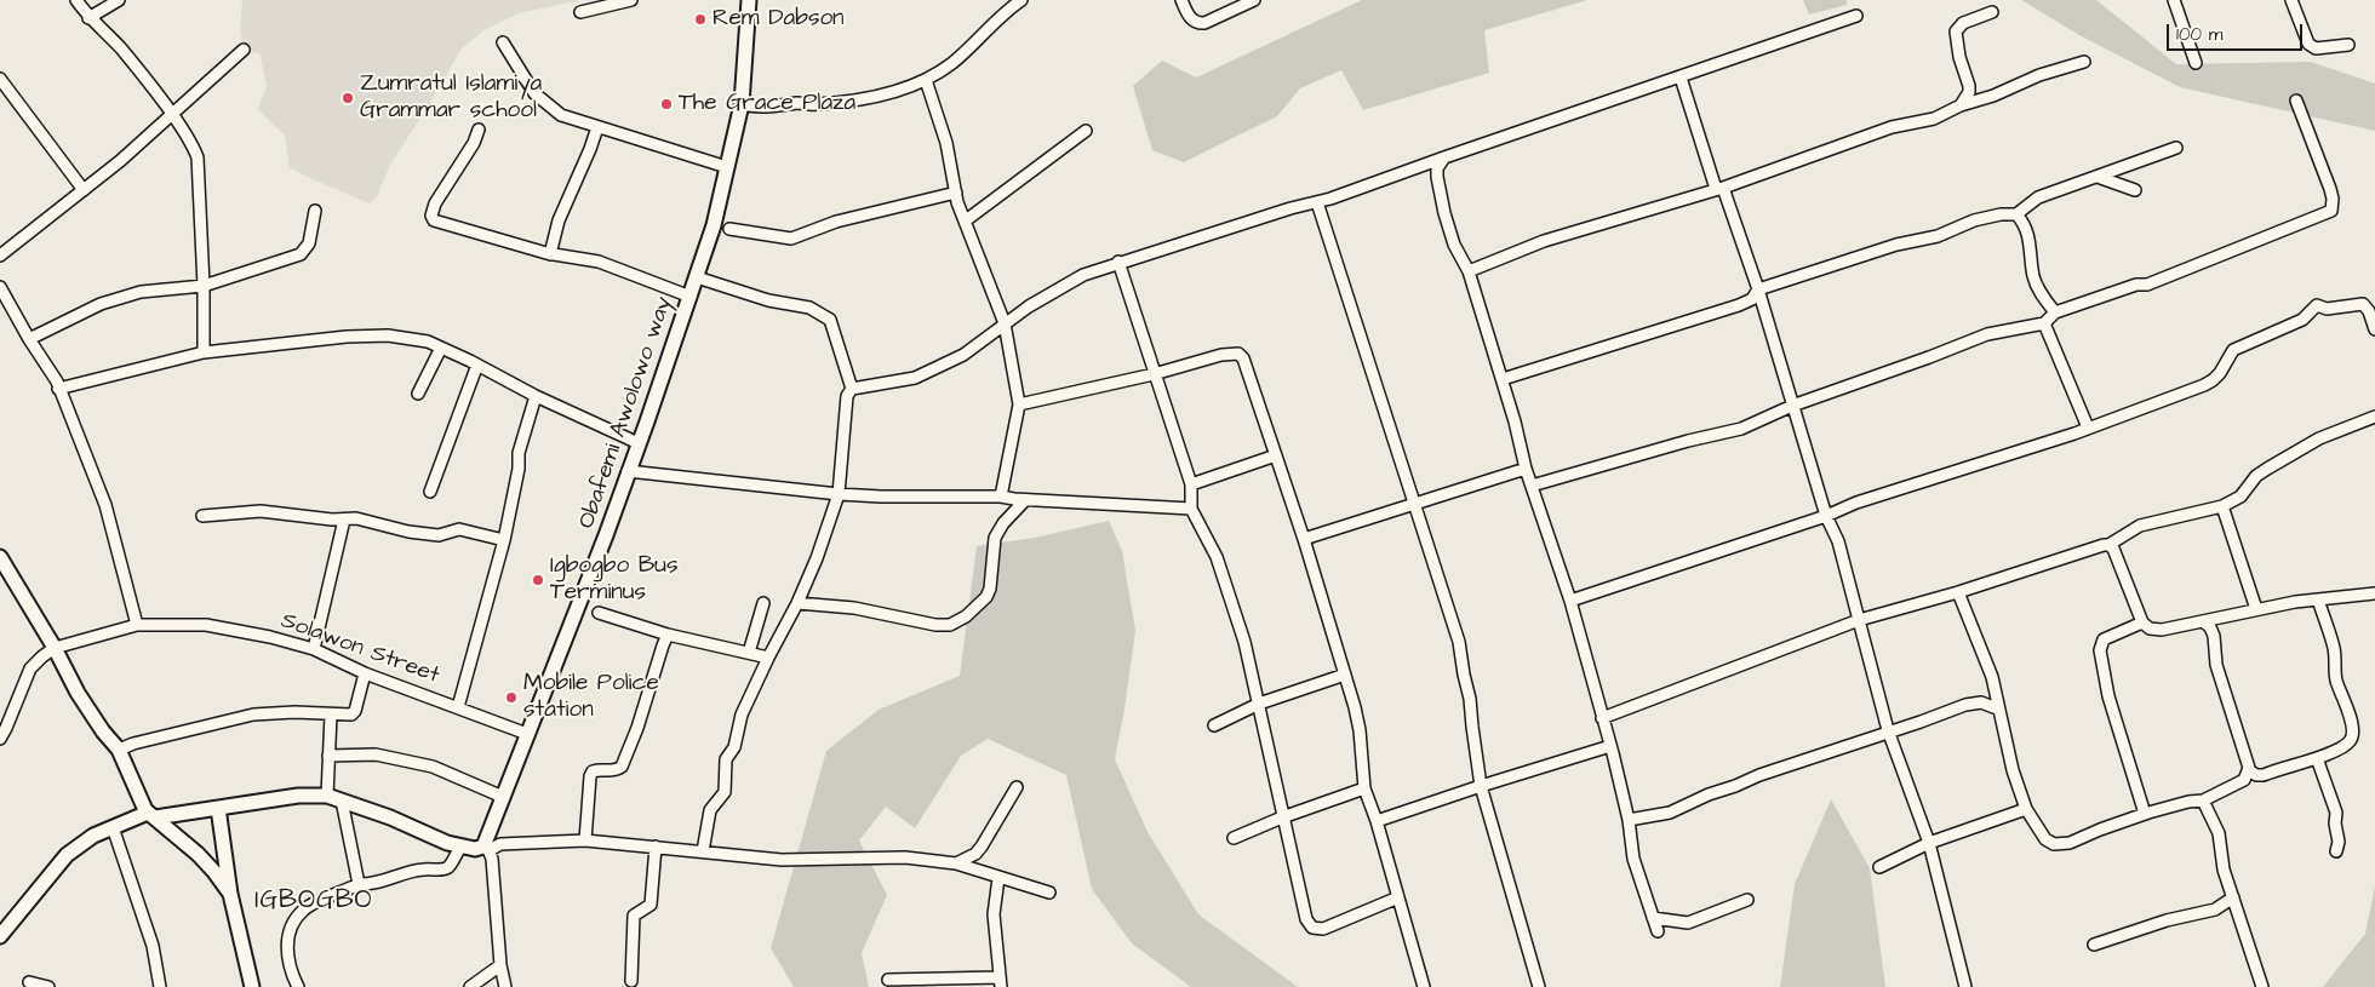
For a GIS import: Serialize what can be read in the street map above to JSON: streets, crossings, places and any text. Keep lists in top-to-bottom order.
{
  "streets": {
    "main road": ["Obafemi Awolowo way"],
    "street": ["Solawon Street"]
  },
  "crossings": [
    ["Obafemi Awolowo way", "Solawon Street"]
  ],
  "districts": ["IGBOGBO"],
  "places": [
    "Rem Dabson",
    "Zumratul Islamiya Grammar school",
    "The Grace Plaza",
    "Igbogbo Bus Terminus",
    "Mobile Police station"
  ],
  "scale_bar": "100 m"
}
